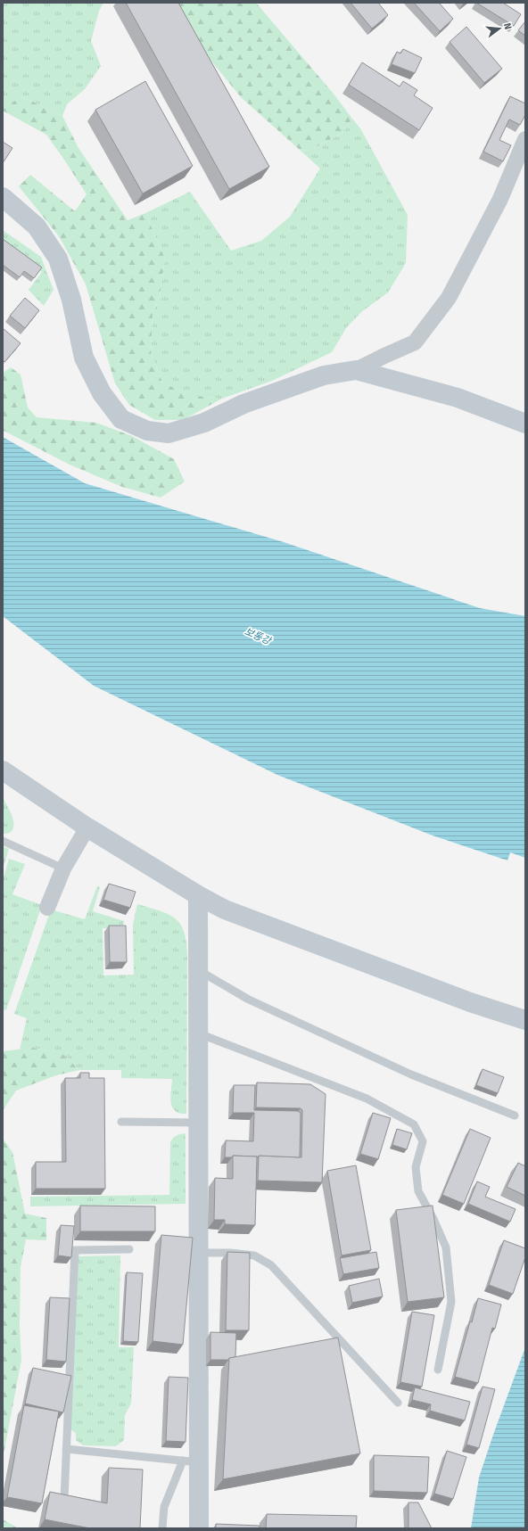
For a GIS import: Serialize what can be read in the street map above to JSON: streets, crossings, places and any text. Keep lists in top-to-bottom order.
{
  "water": ["보통강"],
  "north": "right"
}
